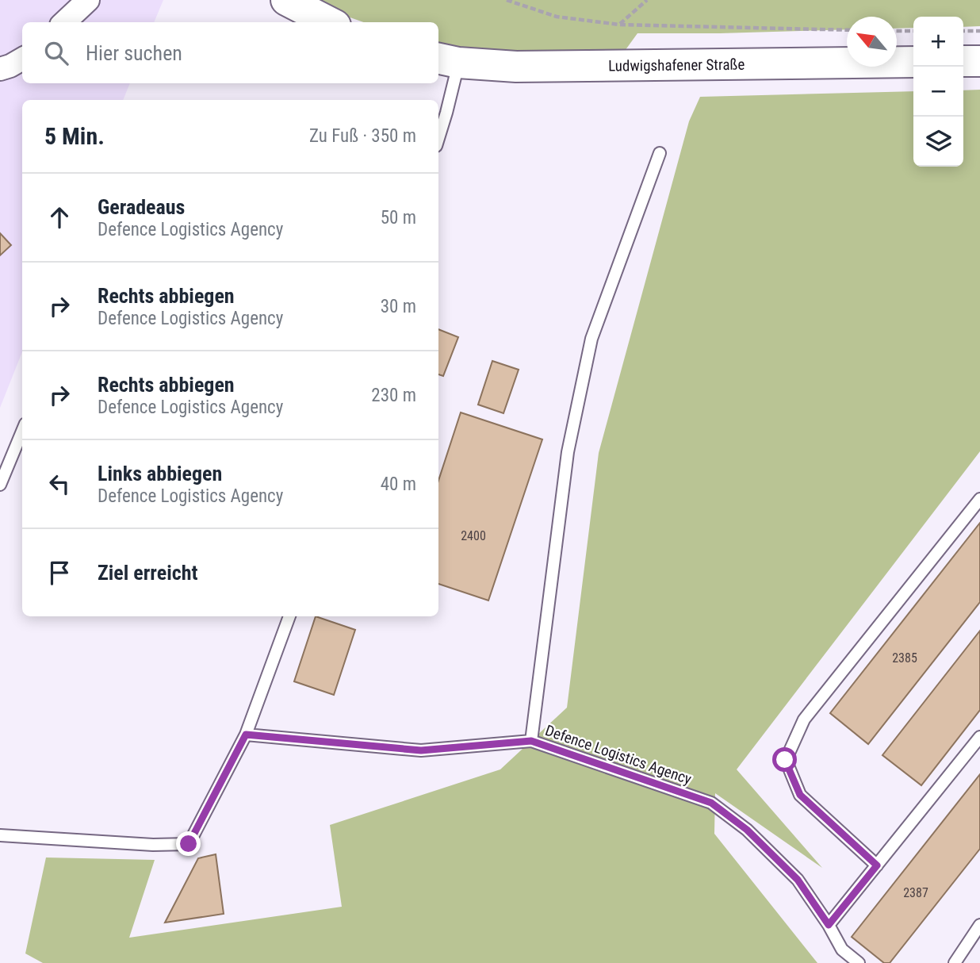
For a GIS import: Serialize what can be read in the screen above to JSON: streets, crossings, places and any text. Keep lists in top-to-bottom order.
{
  "streets": {
    "street": ["Ludwigshafener Straße"],
    "lane": ["Defence Logistics Agency"]
  },
  "house_numbers": ["2400", "2385", "2387"],
  "north": "top left",
  "page": {
    "map_buttons": ["+", "−"],
    "search": "Hier suchen",
    "heading": ["5 Min.", "Zu Fuß · 350 m"],
    "list": [
      ["Geradeaus", "Defence Logistics Agency", "50 m"],
      ["Rechts abbiegen", "Defence Logistics Agency", "30 m"],
      ["Rechts abbiegen", "Defence Logistics Agency", "230 m"],
      ["Links abbiegen", "Defence Logistics Agency", "40 m"],
      "Ziel erreicht"
    ]
  }
}
